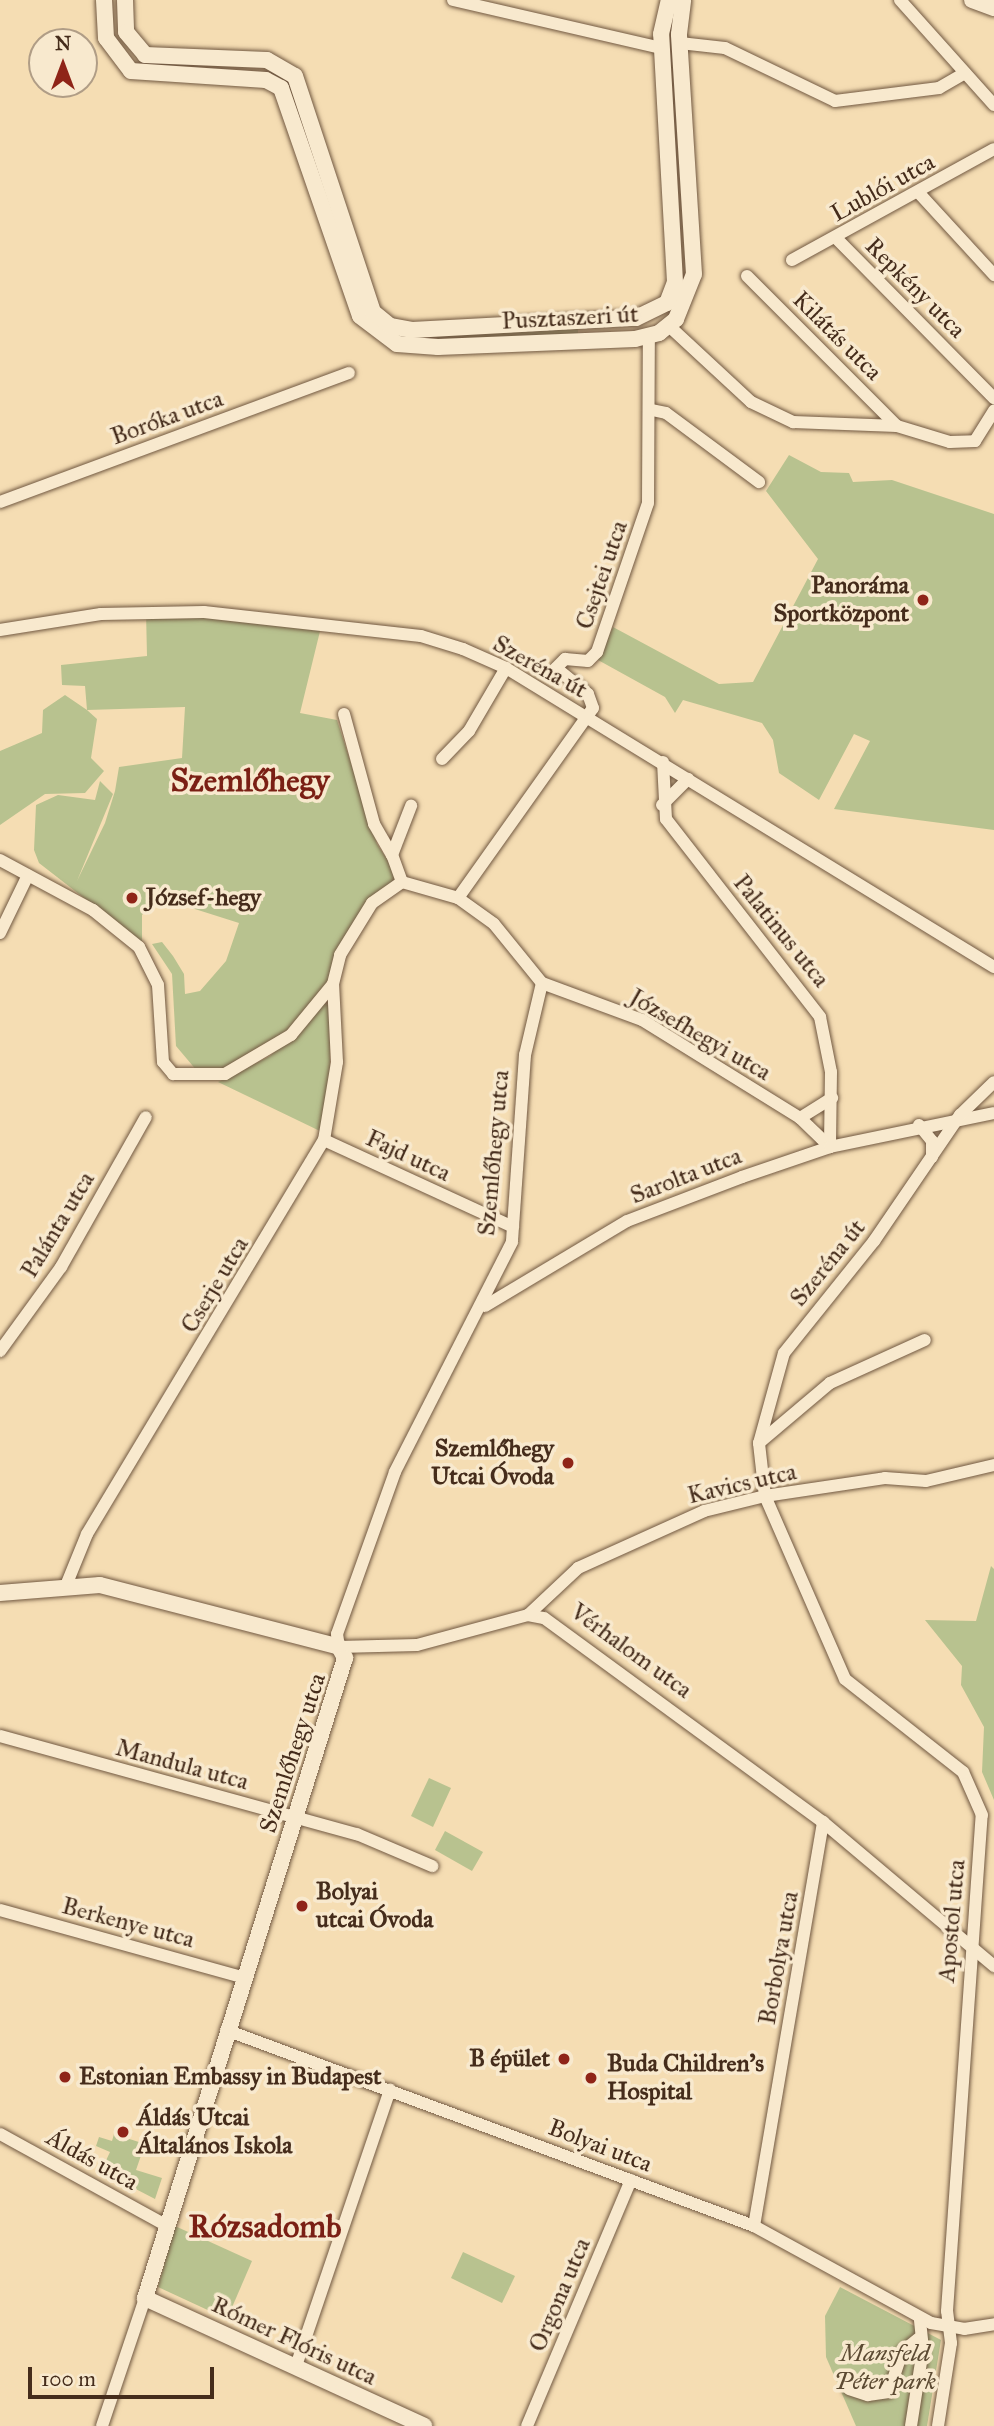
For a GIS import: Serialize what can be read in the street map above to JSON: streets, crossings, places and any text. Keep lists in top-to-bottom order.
{
  "streets": {
    "street": [
      "Lublói utca",
      "Repkény utca",
      "Pusztaszeri út",
      "Kilátás utca",
      "Boróka utca",
      "Csejtei utca",
      "Szeréna út",
      "Palatinus utca",
      "Józsefhegyi utca",
      "Szemlőhegy utca",
      "Fajd utca",
      "Sarolta utca",
      "Palánta utca",
      "Cserje utca",
      "Kavics utca",
      "Vérhalom utca",
      "Mandula utca",
      "Apostol utca",
      "Berkenye utca",
      "Borbolya utca",
      "Bolyai utca",
      "Áldás utca",
      "Orgona utca",
      "Rómer Flóris utca"
    ]
  },
  "crossings": [
    ["Lublói utca", "Repkény utca"],
    ["Pusztaszeri út", "Csejtei utca"],
    ["Csejtei utca", "Szeréna út"],
    ["Szeréna út", "Sarolta utca"],
    ["Szeréna út", "Kavics utca"],
    ["Szeréna út", "Apostol utca"],
    ["Palatinus utca", "Józsefhegyi utca"],
    ["Palatinus utca", "Sarolta utca"],
    ["Józsefhegyi utca", "Szemlőhegy utca"],
    ["Józsefhegyi utca", "Sarolta utca"],
    ["Szemlőhegy utca", "Fajd utca"],
    ["Szemlőhegy utca", "Sarolta utca"],
    ["Szemlőhegy utca", "Mandula utca"],
    ["Szemlőhegy utca", "Berkenye utca"],
    ["Szemlőhegy utca", "Bolyai utca"],
    ["Szemlőhegy utca", "Áldás utca"],
    ["Szemlőhegy utca", "Rómer Flóris utca"],
    ["Fajd utca", "Cserje utca"],
    ["Kavics utca", "Vérhalom utca"],
    ["Kavics utca", "Apostol utca"],
    ["Vérhalom utca", "Apostol utca"],
    ["Vérhalom utca", "Borbolya utca"],
    ["Apostol utca", "Bolyai utca"],
    ["Borbolya utca", "Bolyai utca"],
    ["Bolyai utca", "Orgona utca"]
  ],
  "districts": ["Szemlőhegy", "Rózsadomb"],
  "parks": ["Mansfeld Péter park"],
  "places": [
    "Panoráma Sportközpont",
    "József-hegy",
    "Szemlőhegy Utcai Óvoda",
    "Bolyai utcai Óvoda",
    "B épület",
    "Estonian Embassy in Budapest",
    "Buda Children's Hospital",
    "Áldás Utcai Általános Iskola"
  ],
  "scale_bar": "100 m",
  "north": "top"
}
